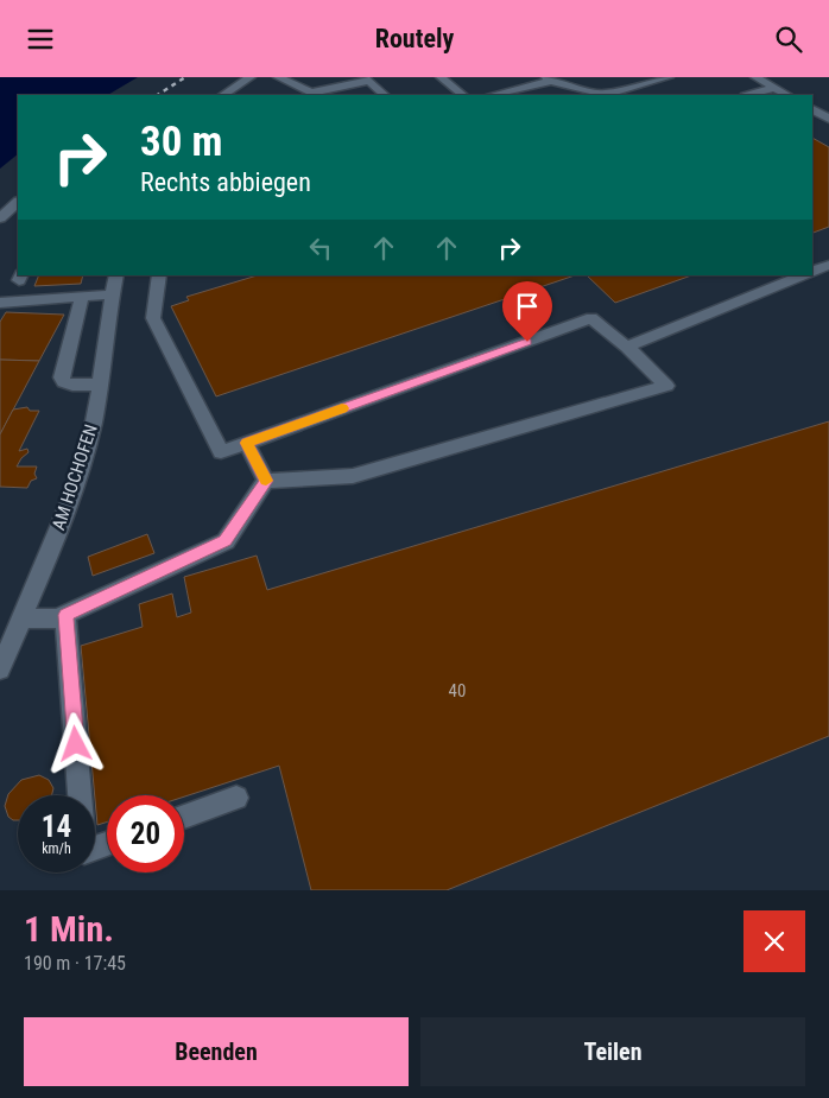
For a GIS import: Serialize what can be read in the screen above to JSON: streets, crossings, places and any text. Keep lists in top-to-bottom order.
{
  "streets": {
    "street": ["AM HOCHOFEN"]
  },
  "house_numbers": ["40"],
  "page": {
    "header": "Routely",
    "turn": ["30 m", "Rechts abbiegen"],
    "speed": "14 km/h",
    "limit": "20",
    "heading": ["1 Min.", "190 m · 17:45"],
    "buttons": ["Beenden", "Teilen"]
  }
}
